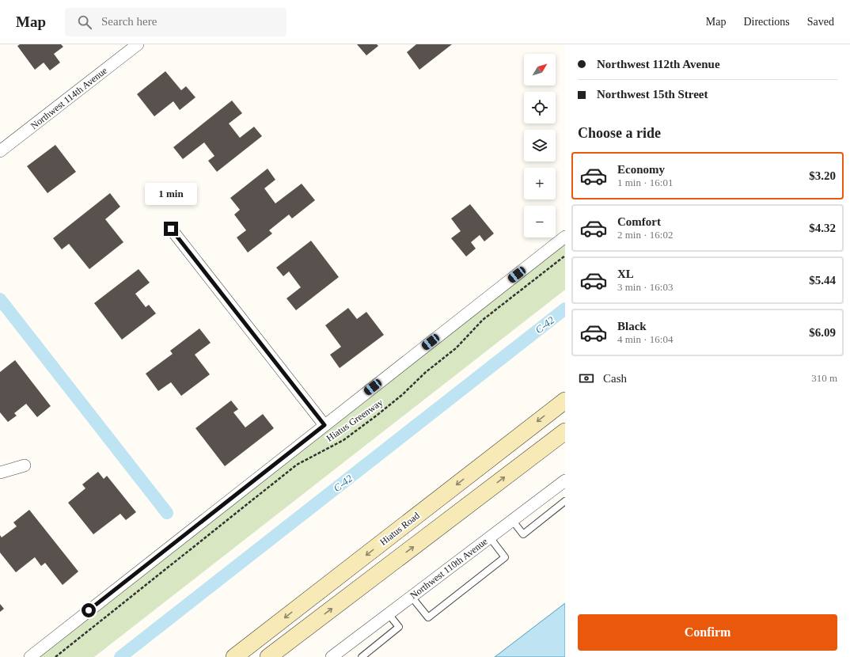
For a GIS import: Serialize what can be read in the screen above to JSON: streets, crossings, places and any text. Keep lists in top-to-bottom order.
{
  "streets": {
    "main road": ["Hiatus Road"],
    "street": ["Northwest 114th Avenue", "Northwest 110th Avenue"],
    "path": ["Hiatus Greenway"]
  },
  "water": ["C-42"],
  "north": "top right",
  "page": {
    "header": "Map",
    "search": "Search here",
    "nav": ["Map", "Directions", "Saved"],
    "banner": ["Northwest 112th Avenue", "Northwest 15th Street"],
    "map_buttons": ["+", "−"],
    "heading": "Choose a ride",
    "list": [
      {
        "name": "Economy",
        "note": "1 min · 16:01",
        "value": "$3.20"
      },
      {
        "name": "Comfort",
        "note": "2 min · 16:02",
        "value": "$4.32"
      },
      {
        "name": "XL",
        "note": "3 min · 16:03",
        "value": "$5.44"
      },
      {
        "name": "Black",
        "note": "4 min · 16:04",
        "value": "$6.09"
      }
    ],
    "bubble": "1 min",
    "pay": ["Cash", "310 m"],
    "buttons": "Confirm"
  }
}
